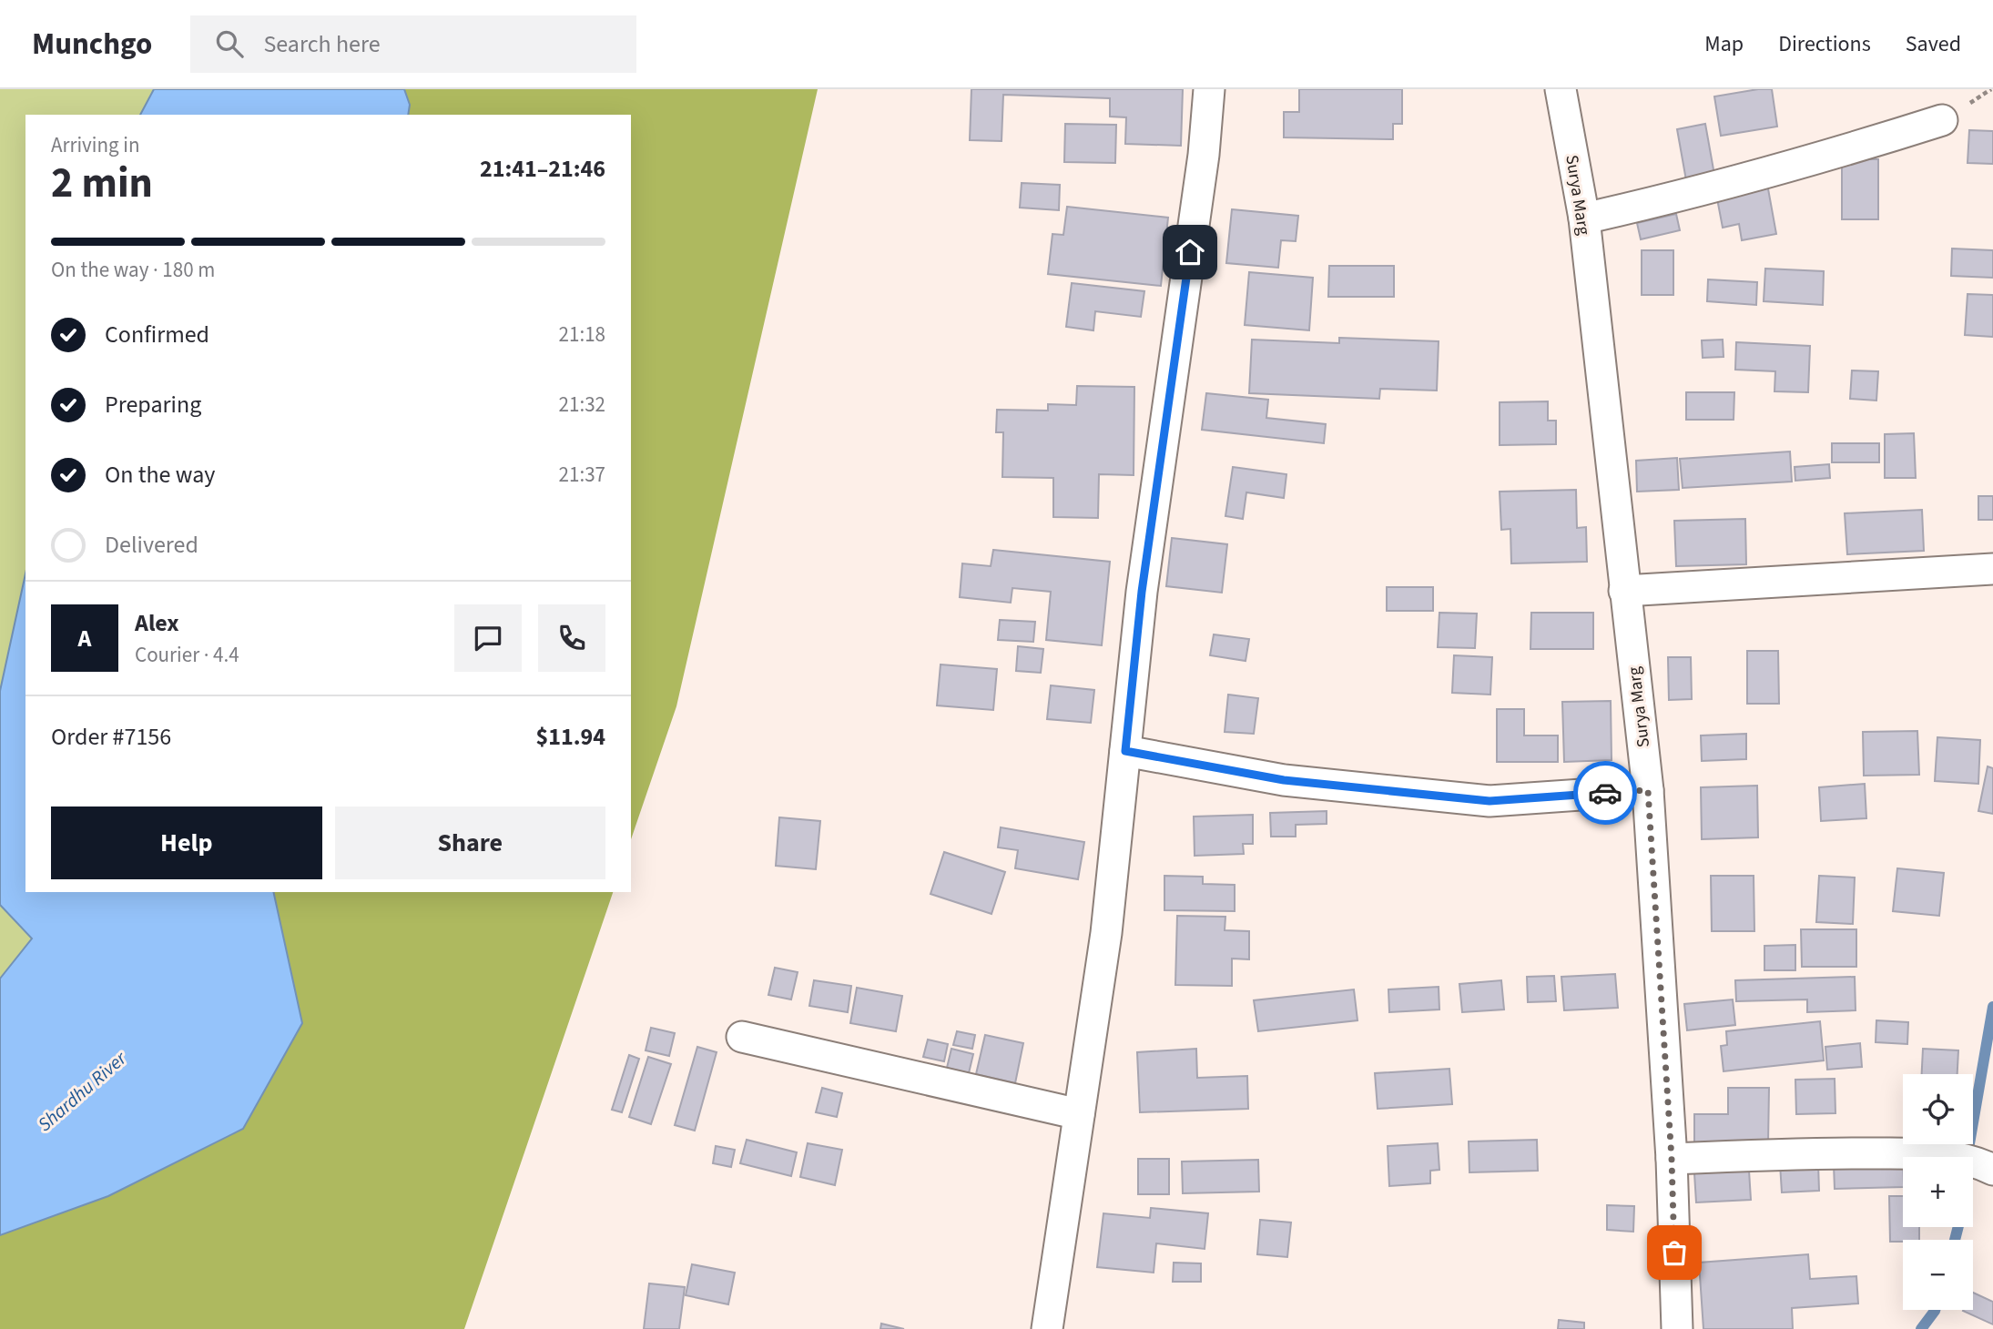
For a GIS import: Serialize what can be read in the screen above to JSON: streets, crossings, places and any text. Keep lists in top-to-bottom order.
{
  "streets": {
    "street": ["Surya Marg"]
  },
  "water": ["Shardhu River"],
  "page": {
    "header": "Munchgo",
    "search": "Search here",
    "nav": ["Map", "Directions", "Saved"],
    "heading": ["2 min", "Arriving in", "21:41–21:46"],
    "panel": [
      "Alex",
      "Courier · 4.4",
      "Order #7156",
      "$11.94"
    ],
    "bar": "On the way · 180 m",
    "list": [
      ["Confirmed", "21:18"],
      ["Preparing", "21:32"],
      ["On the way", "21:37"],
      "Delivered"
    ],
    "round": "A",
    "buttons": ["Help", "Share"],
    "map_buttons": ["+", "−"]
  }
}
